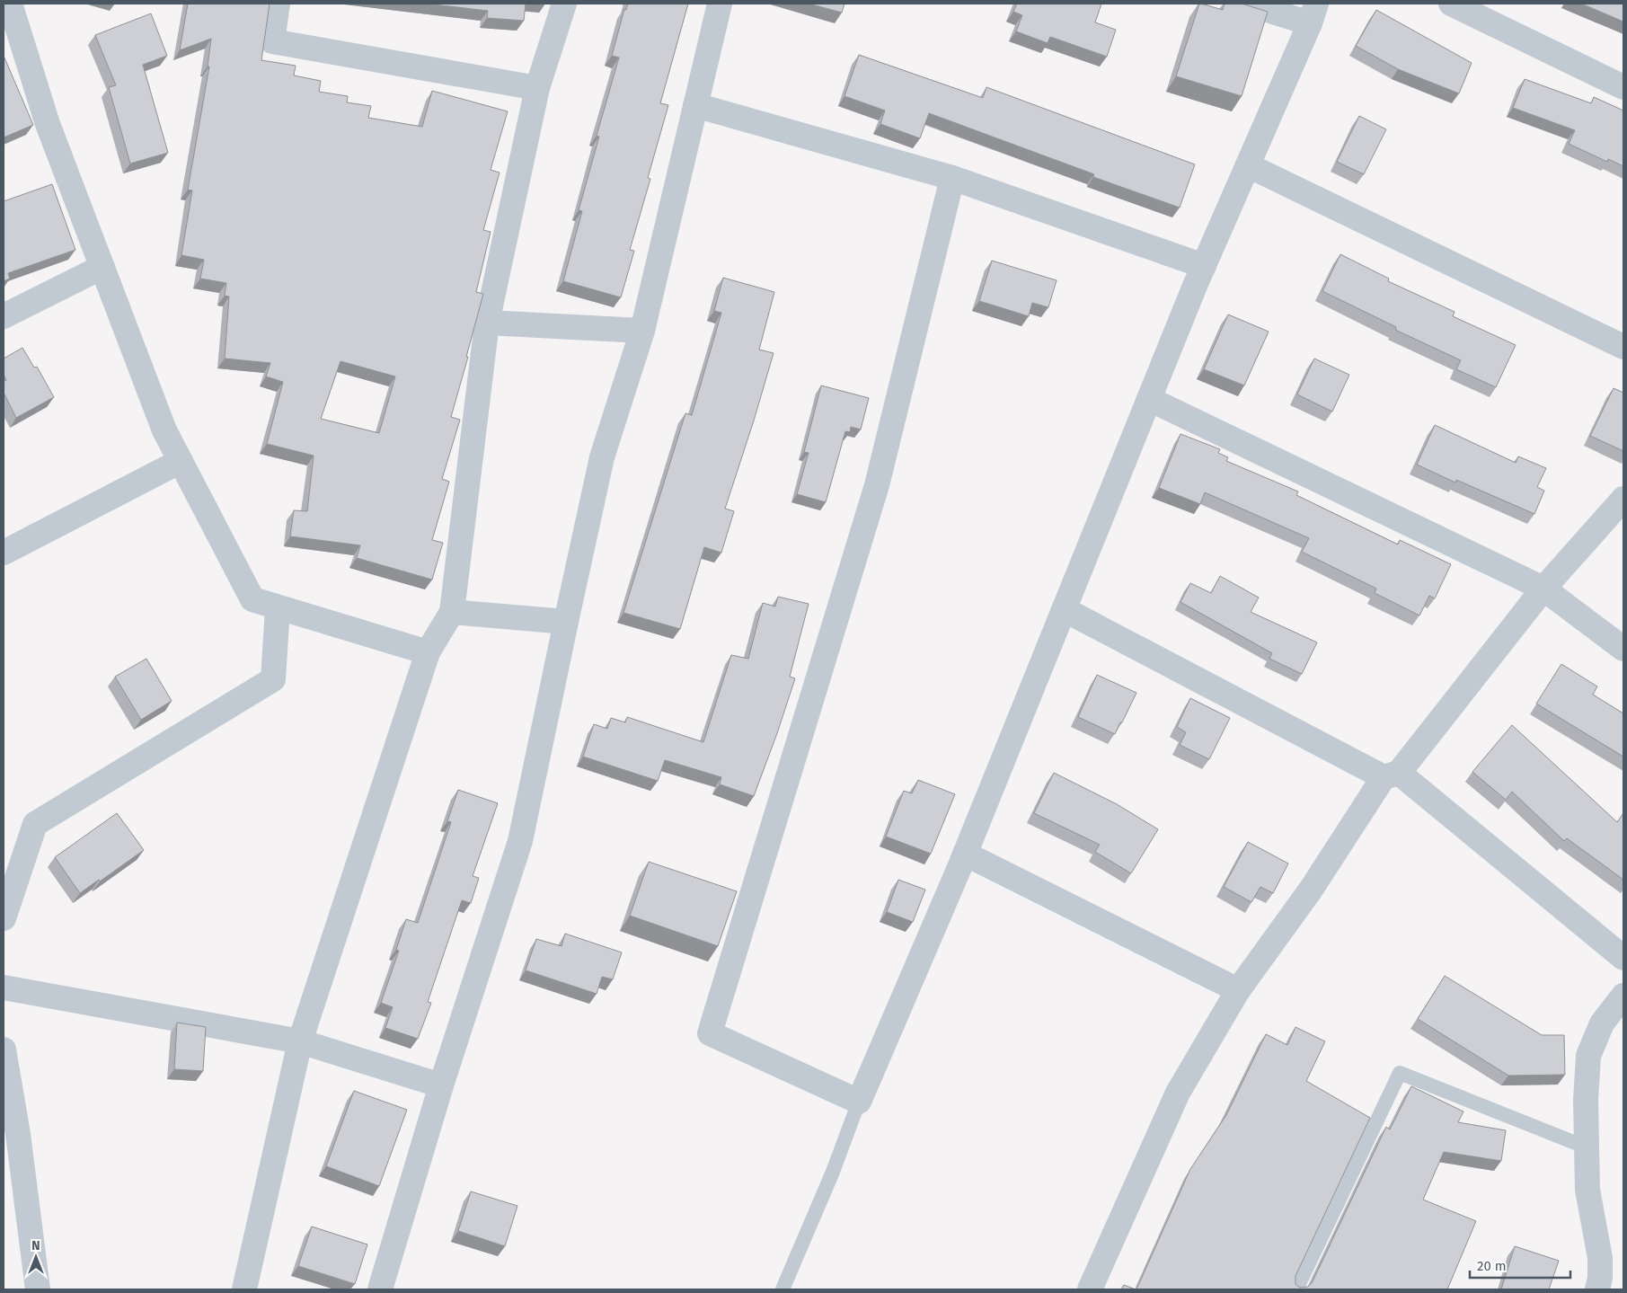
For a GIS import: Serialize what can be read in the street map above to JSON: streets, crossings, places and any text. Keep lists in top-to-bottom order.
{
  "scale_bar": "20 m",
  "north": "top"
}
